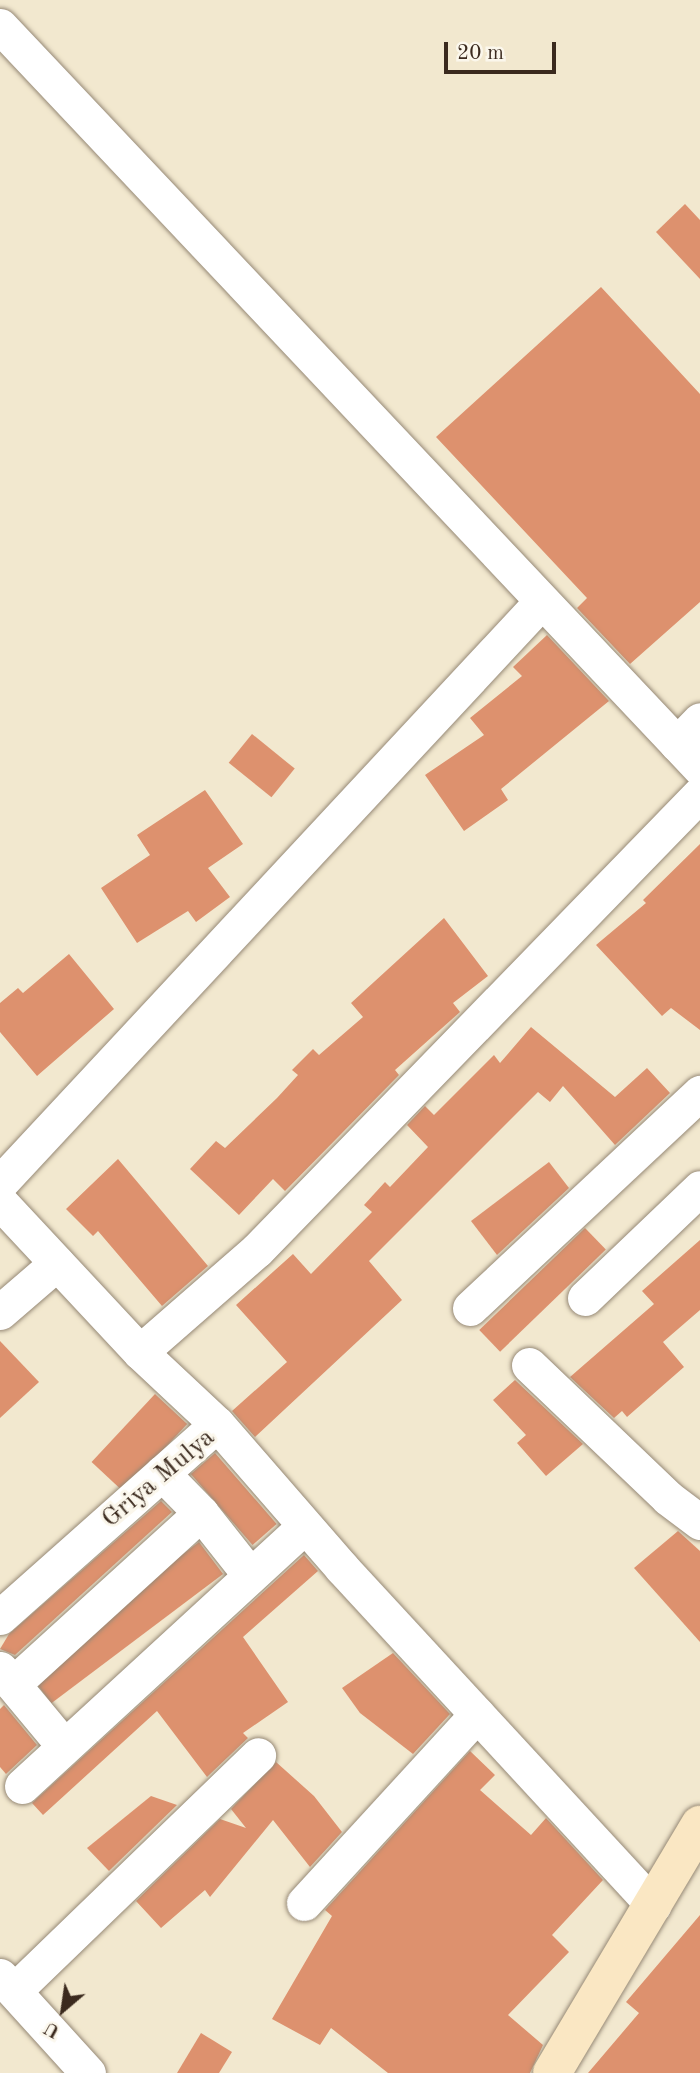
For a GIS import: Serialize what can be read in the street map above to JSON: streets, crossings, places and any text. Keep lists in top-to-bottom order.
{
  "streets": {
    "street": ["Griya Mulya"]
  },
  "scale_bar": "20 m",
  "north": "bottom left"
}
